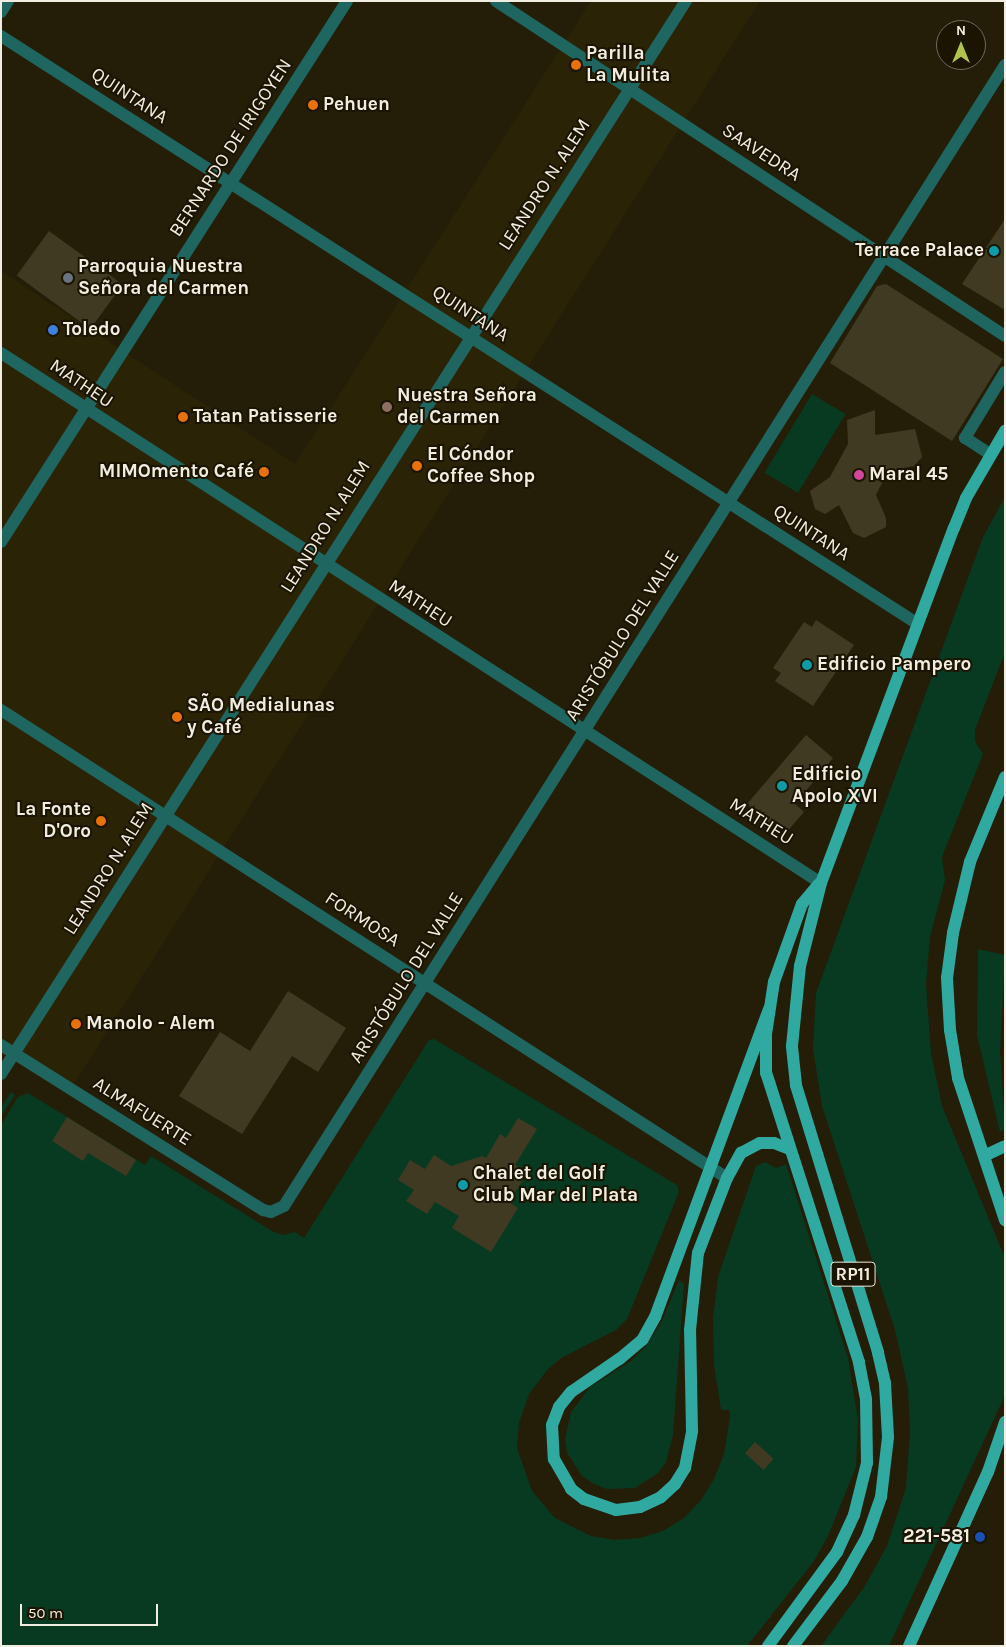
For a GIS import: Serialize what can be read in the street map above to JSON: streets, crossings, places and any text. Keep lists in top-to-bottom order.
{
  "streets": {
    "main road": ["RP11"],
    "street": [
      "QUINTANA",
      "BERNARDO DE IRIGOYEN",
      "SAAVEDRA",
      "LEANDRO N. ALEM",
      "MATHEU",
      "ARISTÓBULO DEL VALLE",
      "FORMOSA",
      "ALMAFUERTE"
    ]
  },
  "crossings": [
    ["QUINTANA", "BERNARDO DE IRIGOYEN"],
    ["QUINTANA", "LEANDRO N. ALEM"],
    ["QUINTANA", "ARISTÓBULO DEL VALLE"],
    ["QUINTANA", "RP11"],
    ["BERNARDO DE IRIGOYEN", "MATHEU"],
    ["SAAVEDRA", "LEANDRO N. ALEM"],
    ["SAAVEDRA", "ARISTÓBULO DEL VALLE"],
    ["LEANDRO N. ALEM", "MATHEU"],
    ["LEANDRO N. ALEM", "FORMOSA"],
    ["LEANDRO N. ALEM", "ALMAFUERTE"],
    ["MATHEU", "ARISTÓBULO DEL VALLE"],
    ["MATHEU", "RP11"],
    ["ARISTÓBULO DEL VALLE", "FORMOSA"],
    ["ARISTÓBULO DEL VALLE", "ALMAFUERTE"]
  ],
  "places": [
    "Parilla La Mulita",
    "Pehuen",
    "Terrace Palace",
    "Parroquia Nuestra Señora del Carmen",
    "Toledo",
    "Nuestra Señora del Carmen",
    "Tatan Patisserie",
    "El Cóndor Coffee Shop",
    "MIMOmento Café",
    "Maral 45",
    "Edificio Pampero",
    "SÃO Medialunas y Café",
    "Edificio Apolo XVI",
    "La Fonte D'Oro",
    "Manolo - Alem",
    "Chalet del Golf Club Mar del Plata",
    "221-581"
  ],
  "scale_bar": "50 m",
  "north": "top"
}
